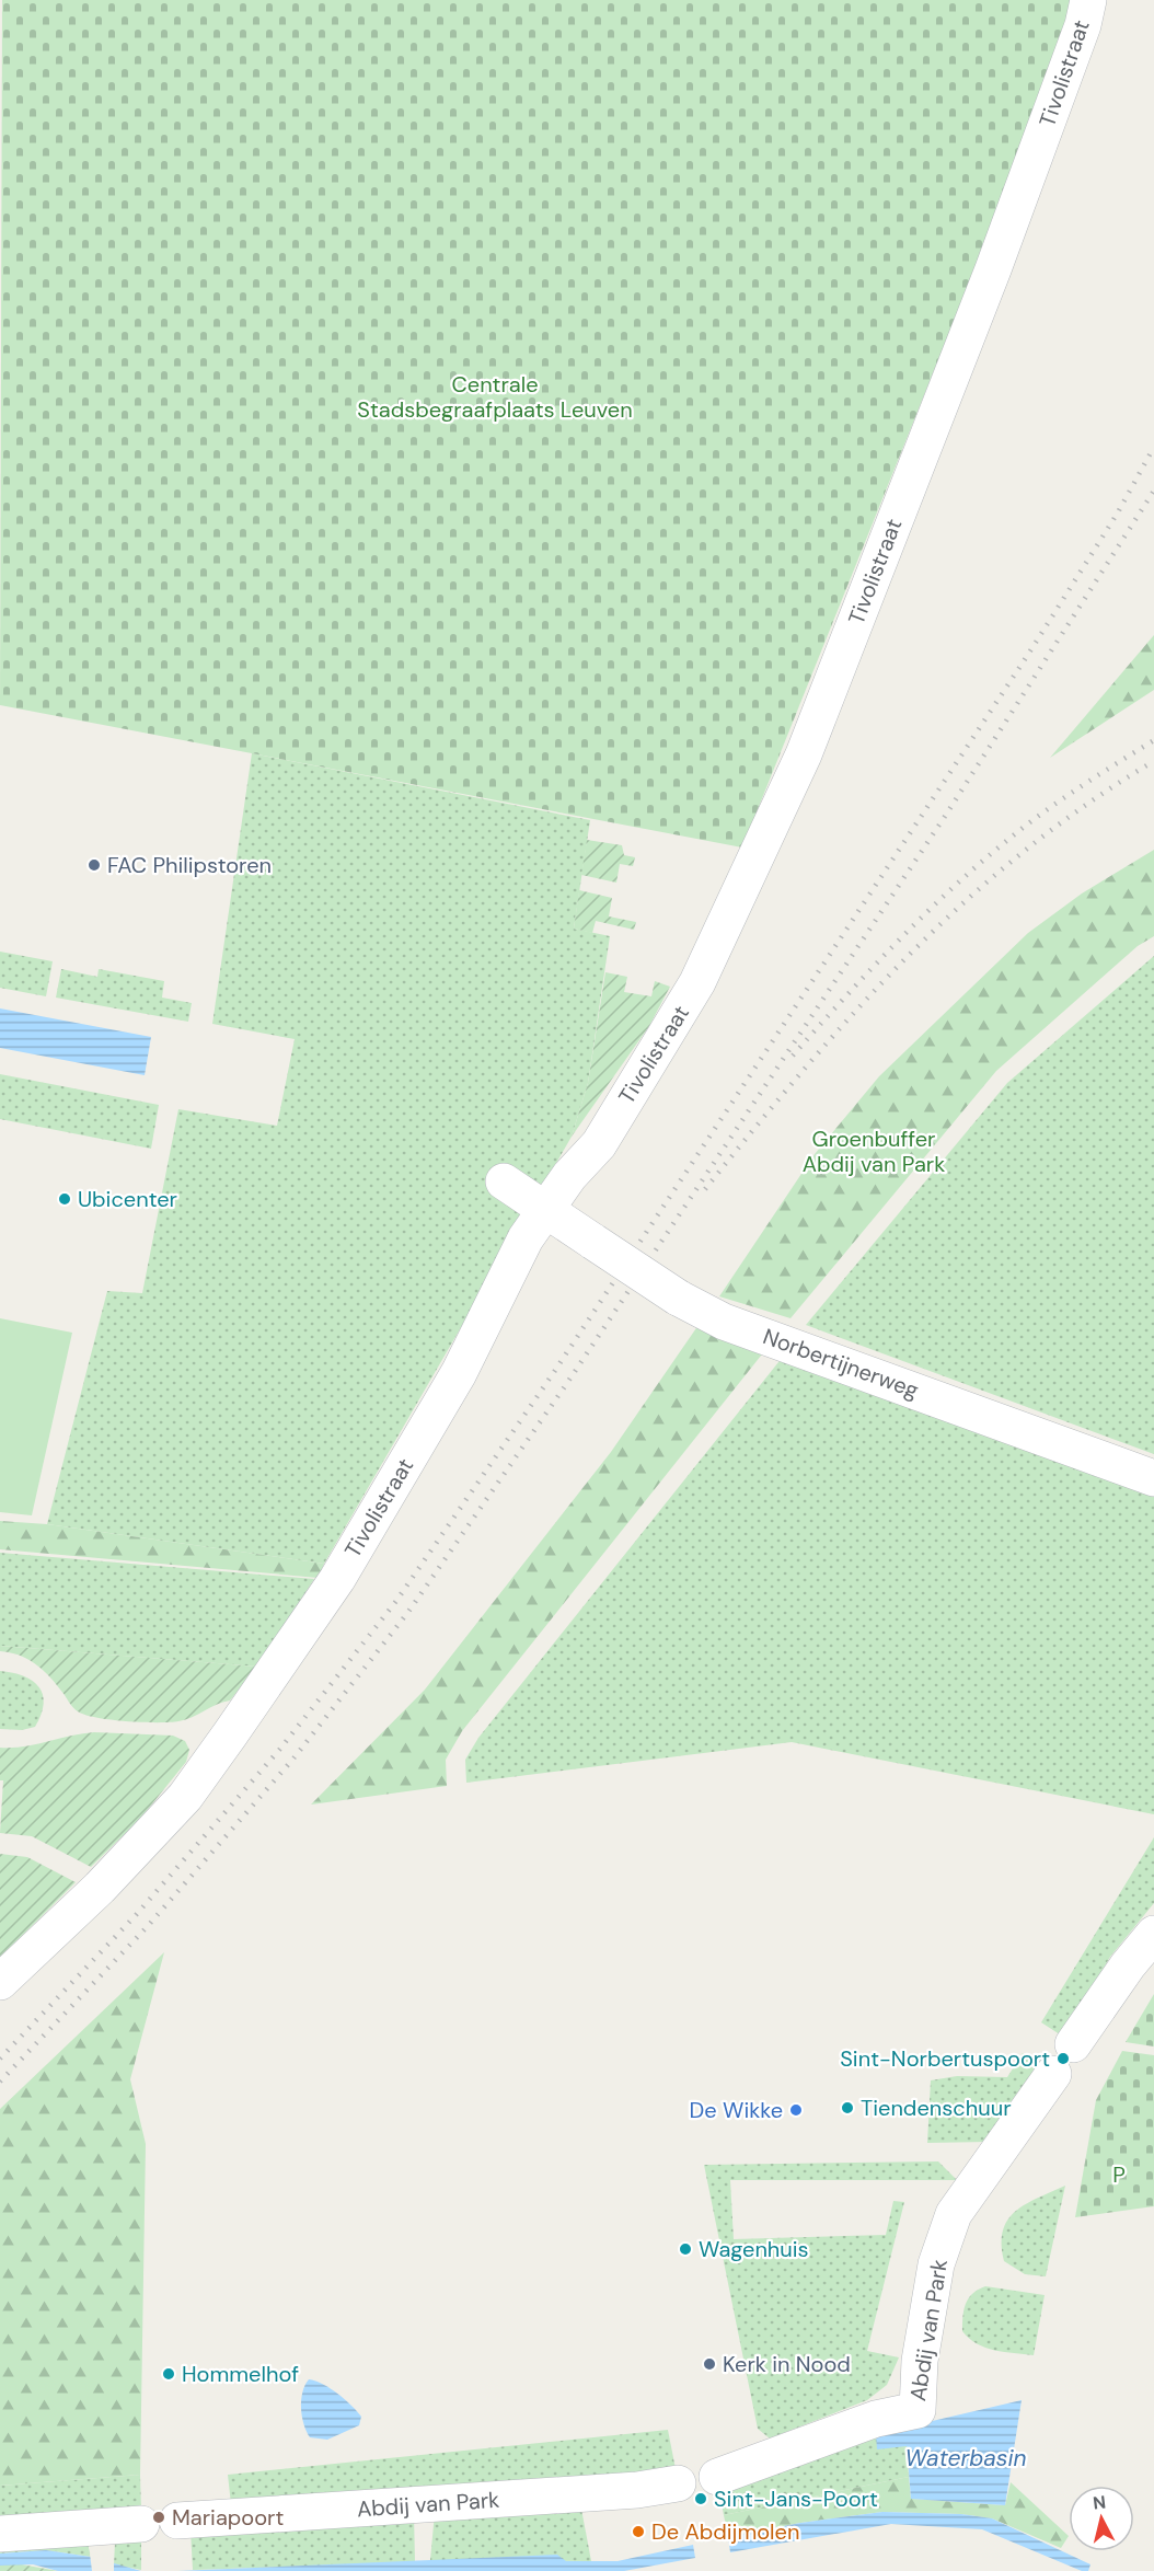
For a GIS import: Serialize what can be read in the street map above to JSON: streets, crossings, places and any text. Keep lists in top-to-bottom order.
{
  "streets": {
    "street": ["Tivolistraat", "Norbertijnerweg", "Abdij van Park"]
  },
  "crossings": [
    ["Tivolistraat", "Norbertijnerweg"]
  ],
  "water": ["Waterbasin"],
  "parks": ["Centrale Stadsbegraafplaats Leuven", "Groenbuffer Abdij van Park", "P"],
  "places": [
    "FAC Philipstoren",
    "Ubicenter",
    "Sint-Norbertuspoort",
    "Tiendenschuur",
    "De Wikke",
    "Wagenhuis",
    "Kerk in Nood",
    "Hommelhof",
    "Sint-Jans-Poort",
    "Mariapoort",
    "De Abdijmolen"
  ],
  "north": "top"
}
